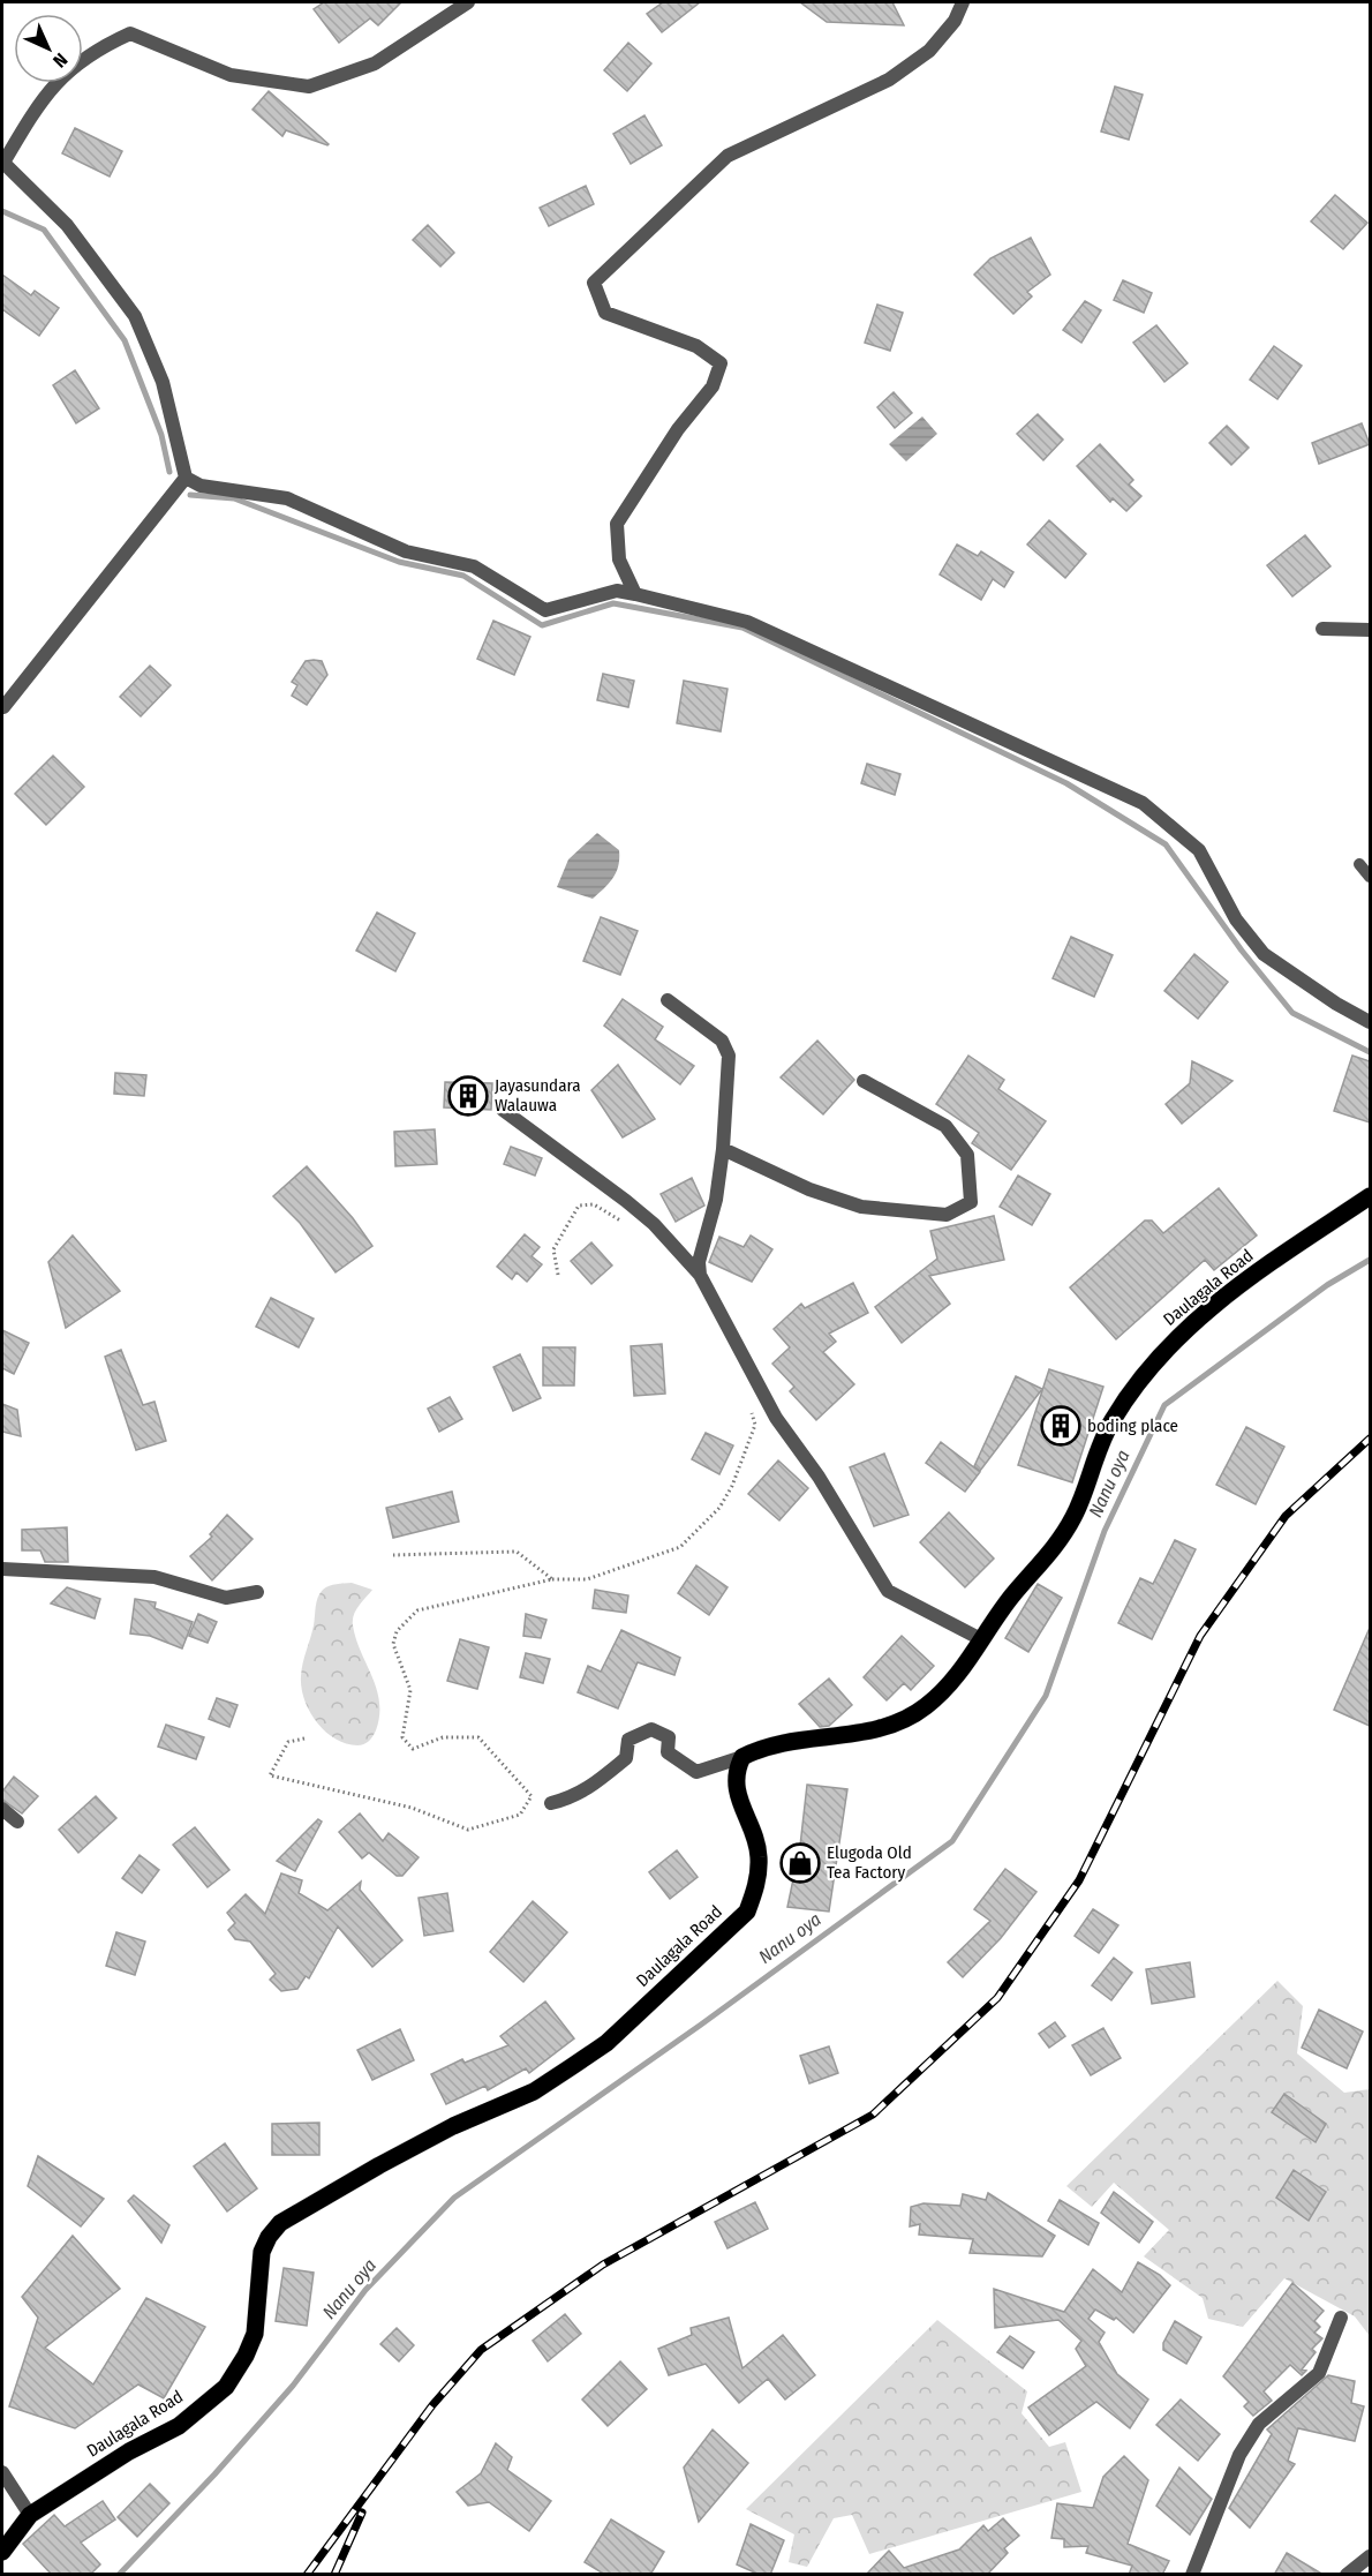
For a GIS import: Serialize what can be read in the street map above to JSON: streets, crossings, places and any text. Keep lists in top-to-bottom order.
{
  "streets": {
    "main road": ["Daulagala Road"]
  },
  "water": ["Nanu oya"],
  "places": {
    "building": ["Jayasundara Walauwa", "boding place"],
    "shop": ["Elugoda Old Tea Factory"]
  },
  "north": "bottom right"
}
